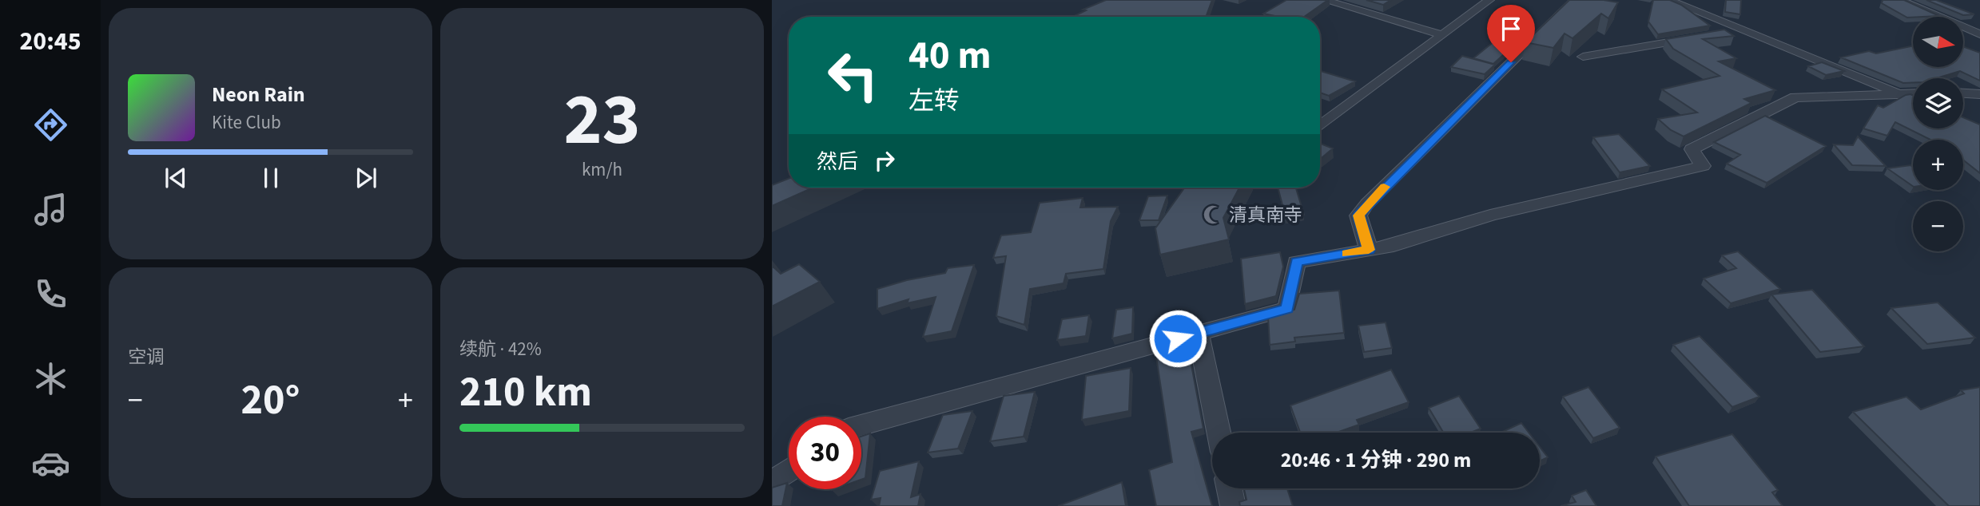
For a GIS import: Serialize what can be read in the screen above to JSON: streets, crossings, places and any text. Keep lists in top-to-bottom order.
{
  "places": {
    "mosque": ["清真南寺"]
  },
  "north": "right",
  "page": {
    "tabs": "20:45",
    "tile": [
      ["23", "km/h"],
      "空调",
      ["续航 · 42%", "210 km"]
    ],
    "map_buttons": ["+", "−"],
    "turn": ["40 m", "左转"],
    "song": ["Neon Rain", "Kite Club"],
    "then": "然后",
    "heat": ["−", "20°", "+"],
    "limit": "30",
    "trip": "20:46 · 1 分钟 · 290 m"
  }
}
